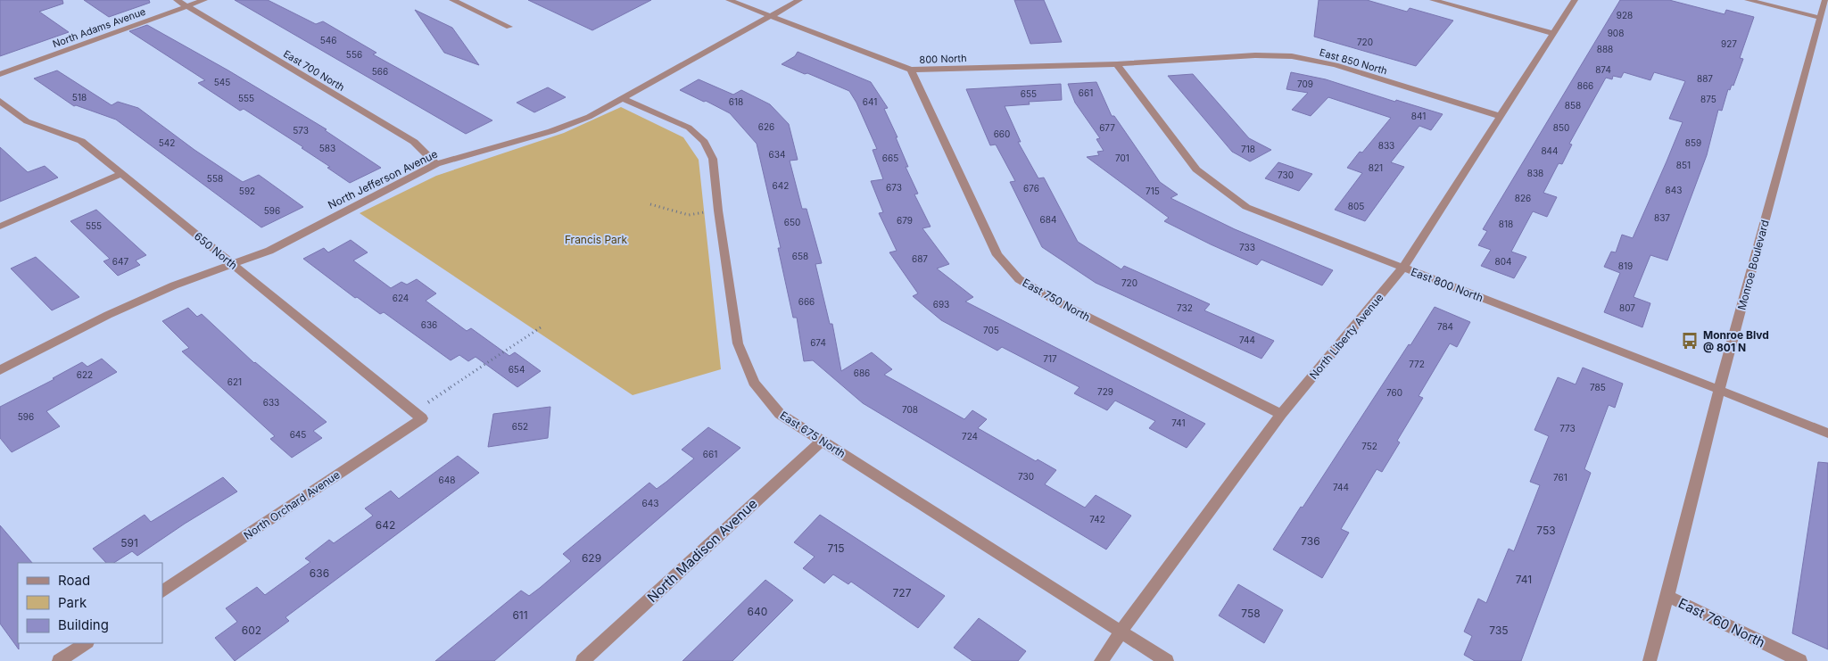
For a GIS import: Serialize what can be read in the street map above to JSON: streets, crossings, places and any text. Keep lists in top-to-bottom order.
{
  "streets": {
    "street": [
      "North Adams Avenue",
      "800 North",
      "East 850 North",
      "East 700 North",
      "North Jefferson Avenue",
      "650 North",
      "Monroe Boulevard",
      "East 800 North",
      "East 750 North",
      "North Liberty Avenue",
      "East 675 North",
      "North Orchard Avenue",
      "North Madison Avenue",
      "East 760 North"
    ]
  },
  "crossings": [
    ["North Adams Avenue", "East 700 North"],
    ["800 North", "East 850 North"],
    ["800 North", "North Jefferson Avenue"],
    ["800 North", "East 800 North"],
    ["800 North", "East 750 North"],
    ["East 850 North", "East 800 North"],
    ["East 850 North", "North Liberty Avenue"],
    ["East 700 North", "North Jefferson Avenue"],
    ["North Jefferson Avenue", "650 North"],
    ["North Jefferson Avenue", "East 675 North"],
    ["650 North", "North Orchard Avenue"],
    ["Monroe Boulevard", "East 800 North"],
    ["Monroe Boulevard", "East 760 North"],
    ["East 800 North", "North Liberty Avenue"],
    ["East 750 North", "North Liberty Avenue"],
    ["North Liberty Avenue", "East 675 North"],
    ["East 675 North", "North Madison Avenue"]
  ],
  "parks": ["Francis Park"],
  "places": {
    "bus stop": ["Monroe Blvd @ 801 N"]
  },
  "house_numbers": [
    "928",
    "908",
    "546",
    "720",
    "927",
    "888",
    "556",
    "874",
    "566",
    "887",
    "545",
    "709",
    "866",
    "661",
    "655",
    "518",
    "555",
    "875",
    "618",
    "641",
    "858",
    "841",
    "626",
    "677",
    "850",
    "573",
    "660",
    "542",
    "859",
    "833",
    "583",
    "718",
    "844",
    "634",
    "665",
    "701",
    "851",
    "821",
    "838",
    "730",
    "558",
    "642",
    "673",
    "676",
    "843",
    "592",
    "715",
    "826",
    "805",
    "596",
    "837",
    "684",
    "679",
    "650",
    "818",
    "555",
    "733",
    "658",
    "687",
    "647",
    "804",
    "819",
    "720",
    "624",
    "666",
    "693",
    "732",
    "807",
    "636",
    "784",
    "705",
    "744",
    "674",
    "717",
    "772",
    "654",
    "686",
    "622",
    "621",
    "785",
    "729",
    "760",
    "633",
    "708",
    "596",
    "741",
    "652",
    "773",
    "645",
    "724",
    "752",
    "661",
    "730",
    "761",
    "648",
    "744",
    "643",
    "742",
    "642",
    "753",
    "736",
    "591",
    "715",
    "629",
    "636",
    "741",
    "727",
    "640",
    "758",
    "611",
    "602",
    "735"
  ],
  "legend": ["Road", "Park", "Building"]
}
